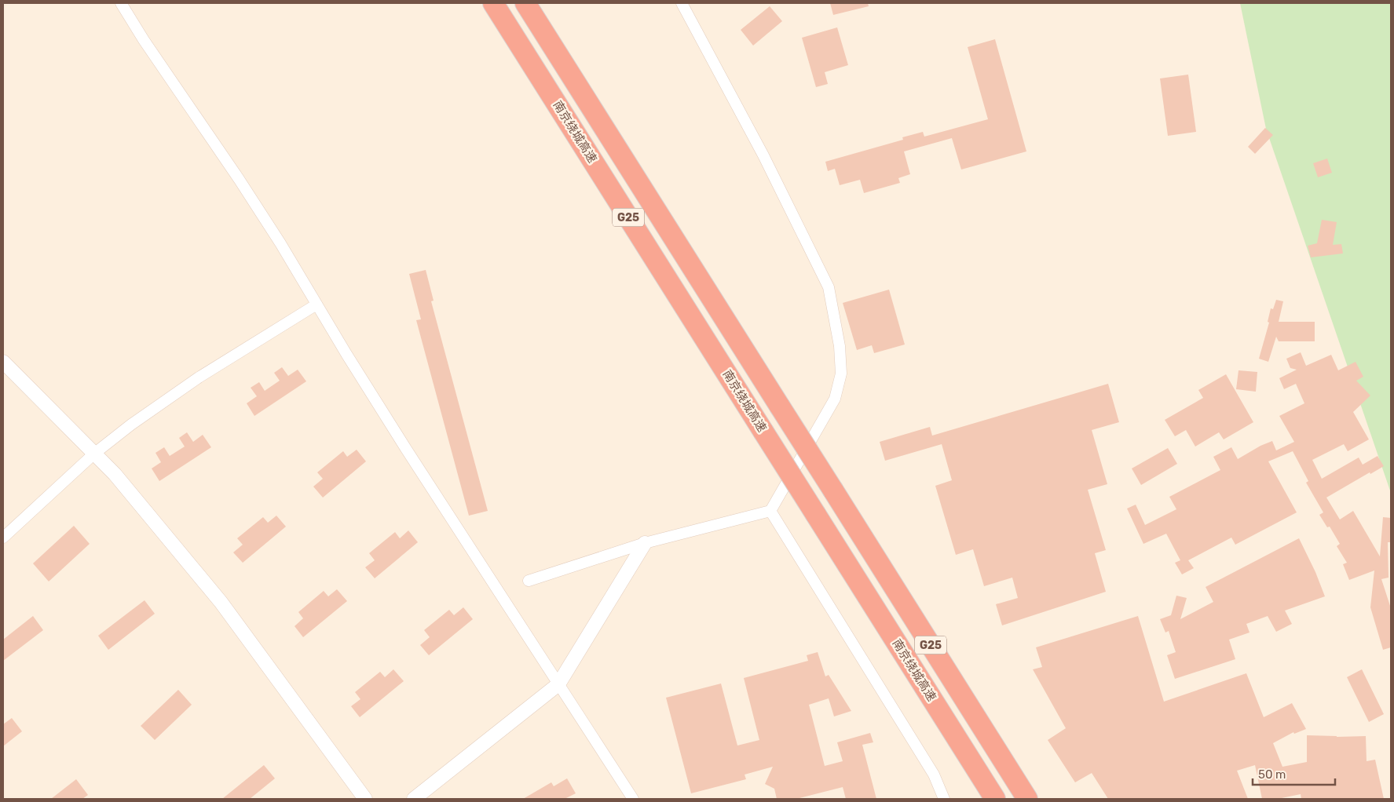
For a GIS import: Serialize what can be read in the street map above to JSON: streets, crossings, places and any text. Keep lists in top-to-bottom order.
{
  "streets": {
    "highway": ["南京绕城高速", "G25"]
  },
  "scale_bar": "50 m"
}
